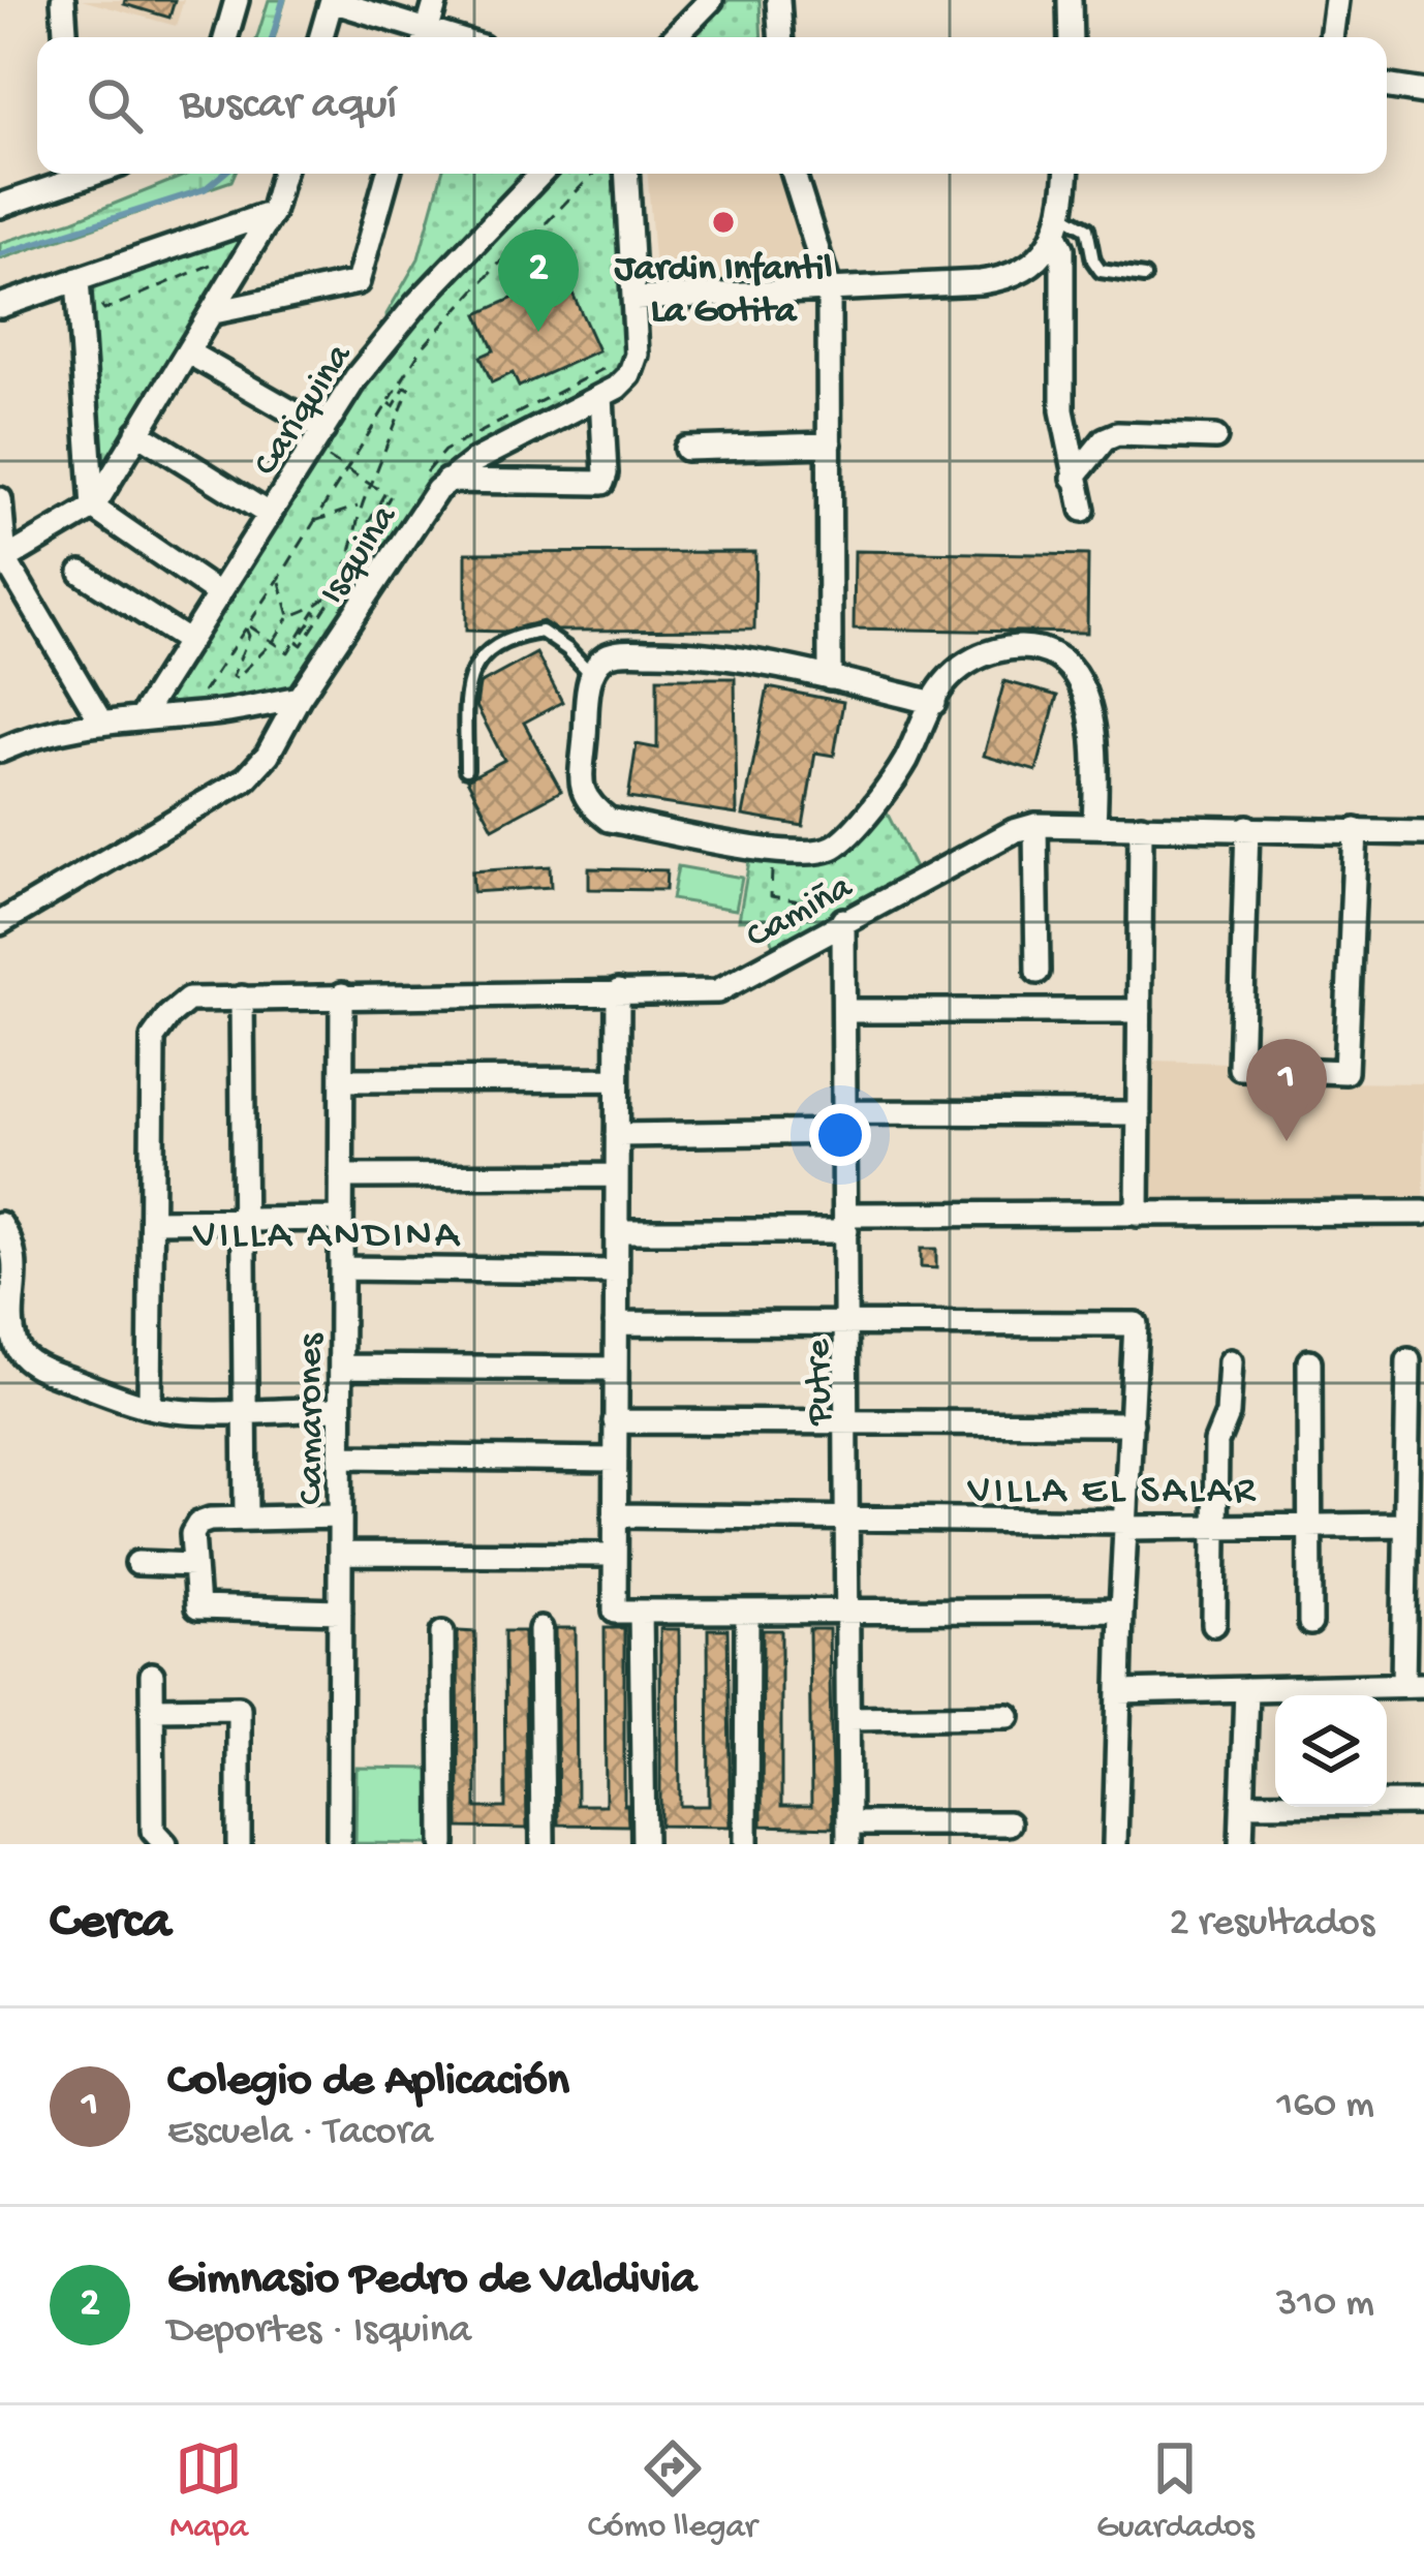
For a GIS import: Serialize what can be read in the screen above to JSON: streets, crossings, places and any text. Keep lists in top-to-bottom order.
{
  "streets": {
    "street": [
      "Cariquina",
      "Isquina",
      "Camiña",
      "Putre",
      "Camarones"
    ]
  },
  "crossings": [
    ["Camiña", "Putre"],
    ["Camiña", "Camarones"]
  ],
  "districts": ["VILLA ANDINA", "VILLA EL SALAR"],
  "places": ["Jardin Infantil La Gotita"],
  "page": {
    "search": "Buscar aquí",
    "pins": ["2", "1"],
    "heading": ["Cerca", "2 resultados"],
    "list": [
      {
        "mark": "1",
        "name": "Colegio de Aplicación",
        "note": "Escuela · Tacora",
        "value": "160 m"
      },
      {
        "mark": "2",
        "name": "Gimnasio Pedro de Valdivia",
        "note": "Deportes · Isquina",
        "value": "310 m"
      }
    ],
    "nav": ["Mapa", "Cómo llegar", "Guardados"]
  }
}
